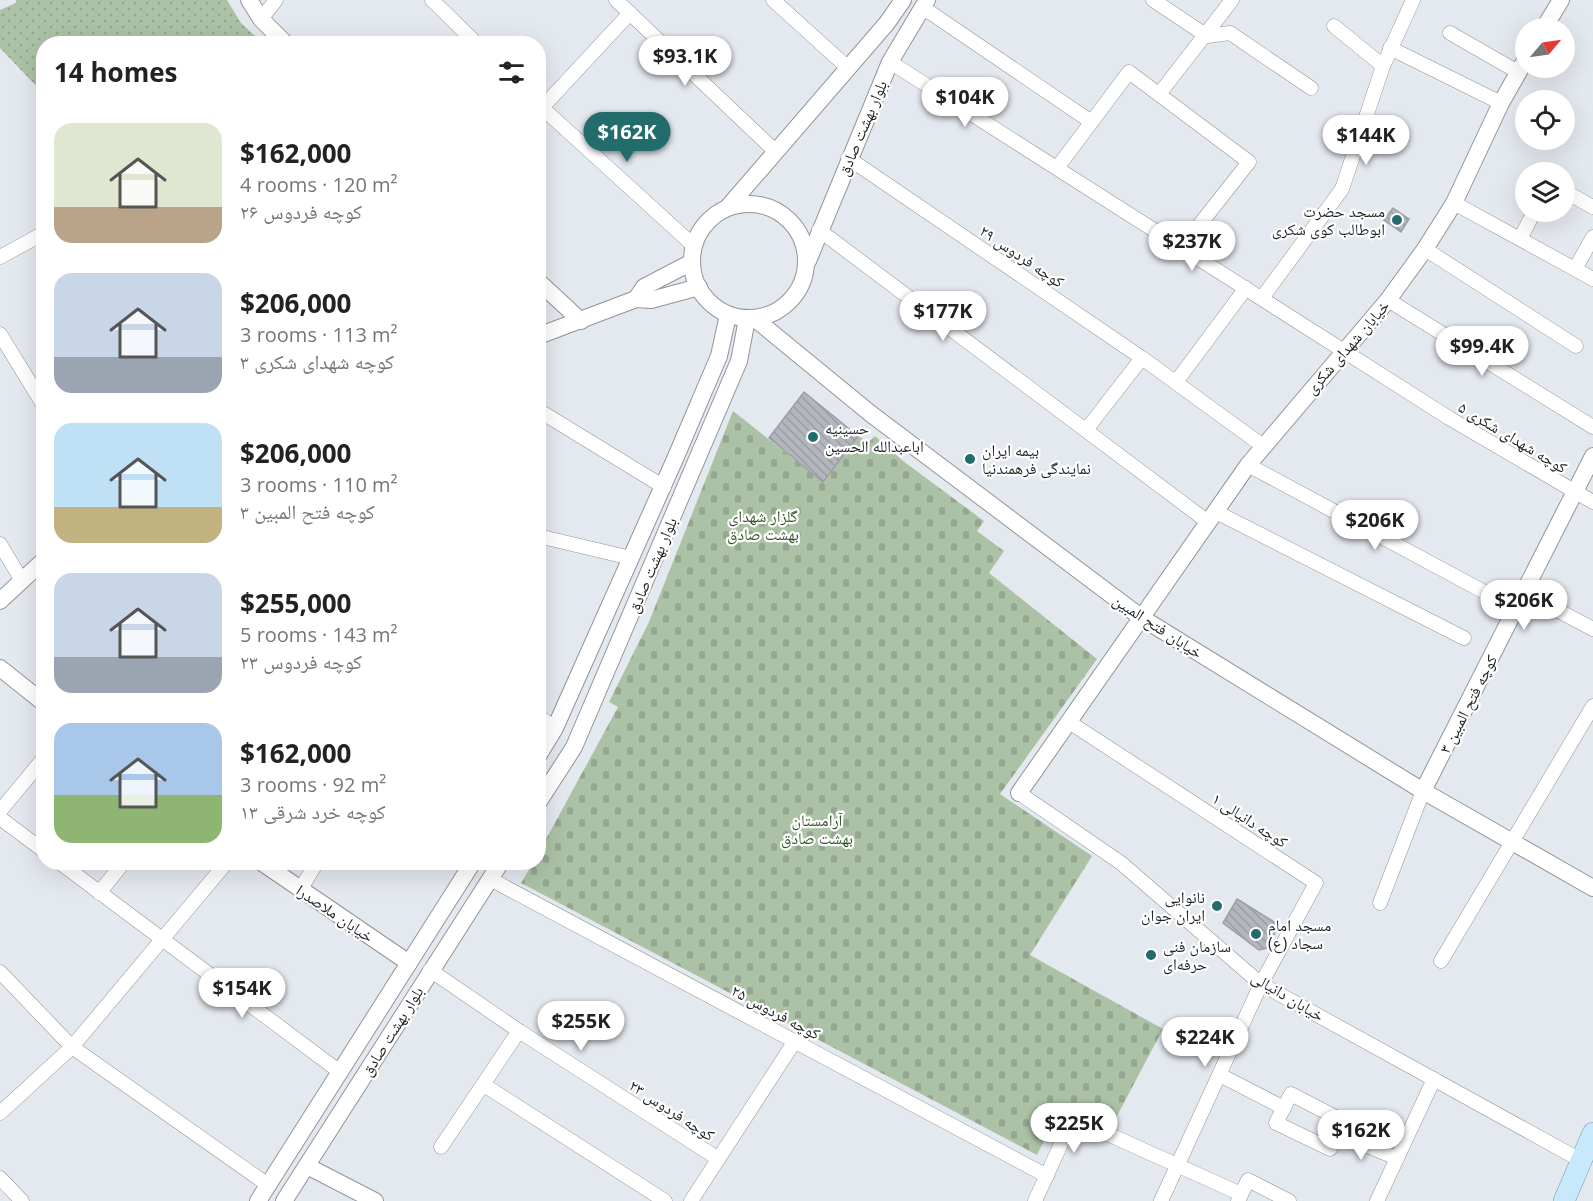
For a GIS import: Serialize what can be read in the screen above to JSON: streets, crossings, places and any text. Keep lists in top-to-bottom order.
{
  "streets": {
    "street": [
      "بلوار بهشت صادق",
      "کوچه فردوس ۲۹",
      "خیابان شهدای شکری",
      "کوچه شهدای شکری ۵",
      "خیابان فتح المبین",
      "کوچه فتح المبین ۳",
      "کوچه دانیالی ۱",
      "خیابان ملاصدرا",
      "خیابان دانیالی",
      "کوچه فردوس ۲۵",
      "کوچه فردوس ۲۳"
    ]
  },
  "crossings": [
    ["بلوار بهشت صادق", "کوچه فردوس ۲۹"],
    ["بلوار بهشت صادق", "کوچه شهدای شکری ۵"],
    ["بلوار بهشت صادق", "خیابان فتح المبین"],
    ["بلوار بهشت صادق", "خیابان ملاصدرا"],
    ["بلوار بهشت صادق", "کوچه فردوس ۲۵"],
    ["بلوار بهشت صادق", "کوچه فردوس ۲۳"],
    ["کوچه فردوس ۲۹", "خیابان شهدای شکری"],
    ["خیابان شهدای شکری", "کوچه شهدای شکری ۵"],
    ["خیابان شهدای شکری", "خیابان فتح المبین"],
    ["خیابان شهدای شکری", "خیابان دانیالی"],
    ["کوچه شهدای شکری ۵", "کوچه فتح المبین ۳"],
    ["خیابان فتح المبین", "کوچه فتح المبین ۳"],
    ["خیابان فتح المبین", "خیابان دانیالی"],
    ["کوچه دانیالی ۱", "خیابان دانیالی"]
  ],
  "parks": ["گلزار شهدای بهشت صادق", "آرامستان بهشت صادق"],
  "places": [
    "مسجد حضرت ابوطالب کوی شکری",
    "حسینیه اباعبدالله الحسین",
    "بیمه ایران نمایندگی فرهمندنیا",
    "نانوایی ایران جوان",
    "مسجد امام سجاد (ع)",
    "سازمان فنی حرفه‌ای"
  ],
  "north": "top right",
  "page": {
    "price": [
      "$93.1K",
      "$104K",
      "$162K",
      "$144K",
      "$237K",
      "$177K",
      "$99.4K",
      "$206K",
      "$206K",
      "$154K",
      "$255K",
      "$224K",
      "$225K",
      "$162K"
    ],
    "heading": "14 homes",
    "list": [
      {
        "name": "$162,000",
        "note": "4 rooms · 120 m² · کوچه فردوس ۲۶"
      },
      {
        "name": "$206,000",
        "note": "3 rooms · 113 m² · کوچه شهدای شکری ۳"
      },
      {
        "name": "$206,000",
        "note": "3 rooms · 110 m² · کوچه فتح المبین ۳"
      },
      {
        "name": "$255,000",
        "note": "5 rooms · 143 m² · کوچه فردوس ۲۳"
      },
      {
        "name": "$162,000",
        "note": "3 rooms · 92 m² · کوچه خرد شرقی ۱۳"
      }
    ]
  }
}
